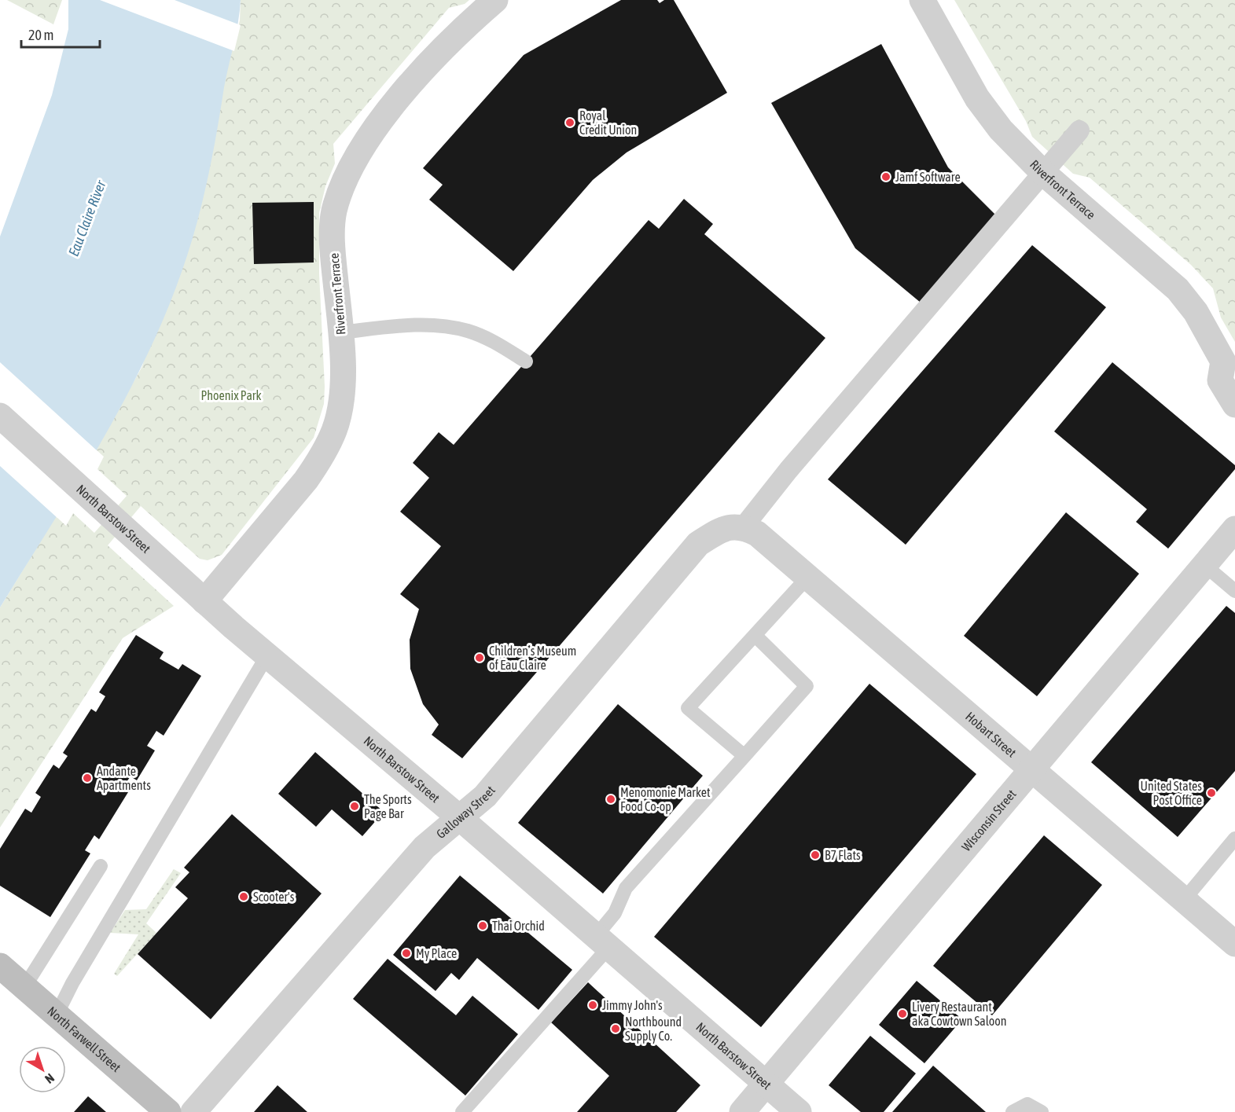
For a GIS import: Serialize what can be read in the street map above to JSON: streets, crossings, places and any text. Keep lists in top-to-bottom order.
{
  "streets": {
    "main road": ["North Farwell Street"],
    "street": [
      "Riverfront Terrace",
      "North Barstow Street",
      "Hobart Street",
      "Galloway Street",
      "Wisconsin Street"
    ]
  },
  "crossings": [
    ["Riverfront Terrace", "North Barstow Street"],
    ["North Barstow Street", "Galloway Street"],
    ["North Barstow Street", "Wisconsin Street"],
    ["Hobart Street", "Galloway Street"],
    ["Hobart Street", "Wisconsin Street"]
  ],
  "water": ["Eau Claire River"],
  "parks": ["Phoenix Park"],
  "places": [
    "Royal Credit Union",
    "Jamf Software",
    "Children’s Museum of Eau Claire",
    "Andante Apartments",
    "United States Post Office",
    "Menomonie Market Food Co-op",
    "The Sports Page Bar",
    "B7 Flats",
    "Scooter's",
    "Thai Orchid",
    "My Place",
    "Jimmy John's",
    "Livery Restaurant aka Cowtown Saloon",
    "Northbound Supply Co."
  ],
  "scale_bar": "20 m",
  "north": "bottom right"
}
